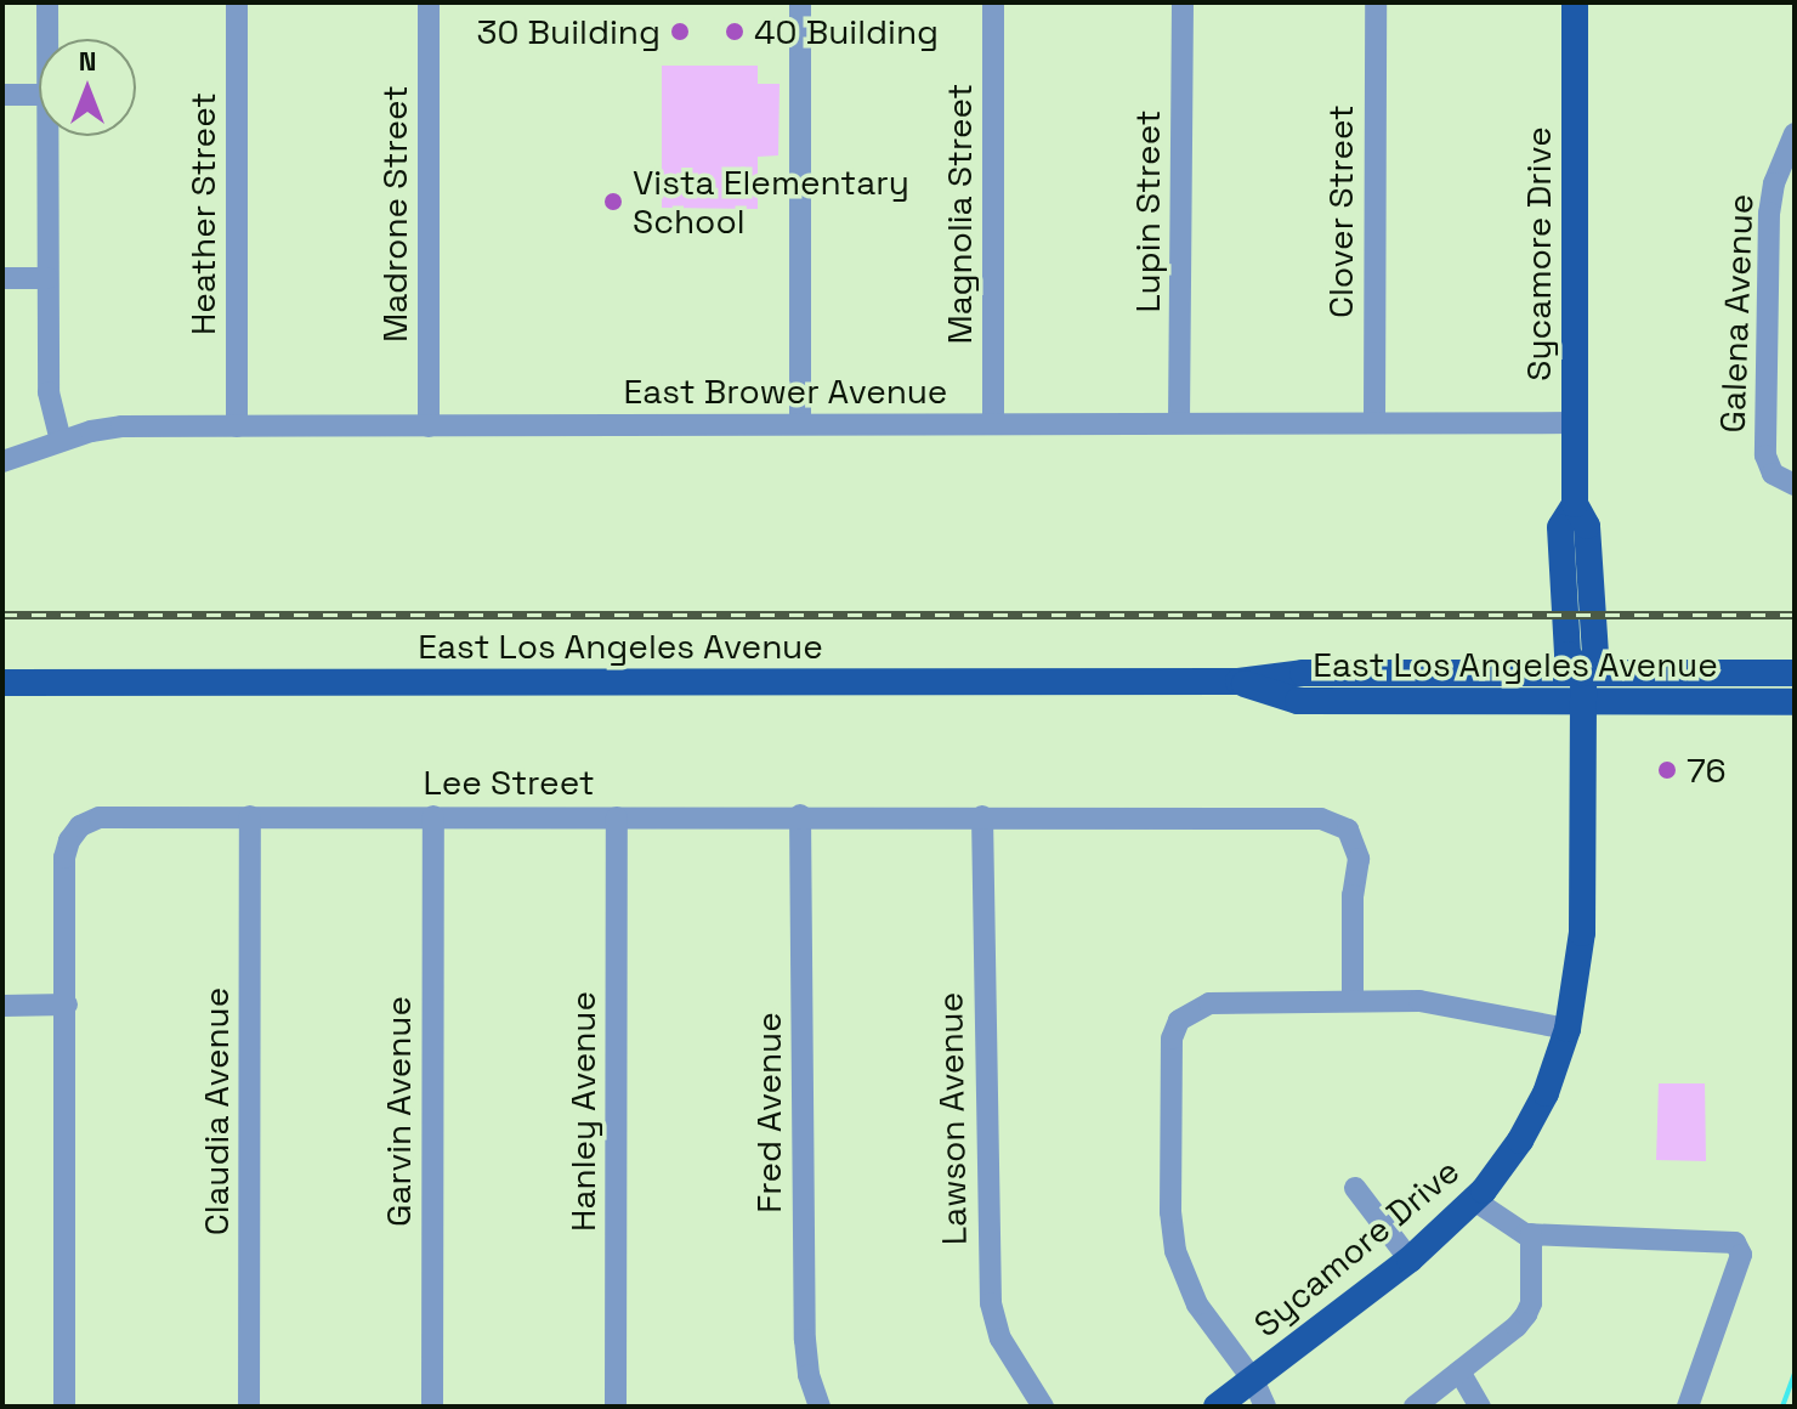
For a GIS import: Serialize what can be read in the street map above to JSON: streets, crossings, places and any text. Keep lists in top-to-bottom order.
{
  "streets": {
    "main road": ["Sycamore Drive", "East Los Angeles Avenue"],
    "street": [
      "Lupin Street",
      "Clover Street",
      "Heather Street",
      "Madrone Street",
      "Magnolia Street",
      "Galena Avenue",
      "East Brower Avenue",
      "Lee Street",
      "Claudia Avenue",
      "Garvin Avenue",
      "Hanley Avenue",
      "Fred Avenue",
      "Lawson Avenue"
    ]
  },
  "crossings": [
    ["Lupin Street", "East Brower Avenue"],
    ["Clover Street", "East Brower Avenue"],
    ["Heather Street", "East Brower Avenue"],
    ["Madrone Street", "East Brower Avenue"],
    ["Magnolia Street", "East Brower Avenue"],
    ["Sycamore Drive", "East Brower Avenue"],
    ["Sycamore Drive", "East Los Angeles Avenue"],
    ["Lee Street", "Claudia Avenue"],
    ["Lee Street", "Garvin Avenue"],
    ["Lee Street", "Hanley Avenue"],
    ["Lee Street", "Fred Avenue"],
    ["Lee Street", "Lawson Avenue"]
  ],
  "places": [
    "30 Building",
    "40 Building",
    "Vista Elementary School",
    "76"
  ],
  "north": "top"
}
